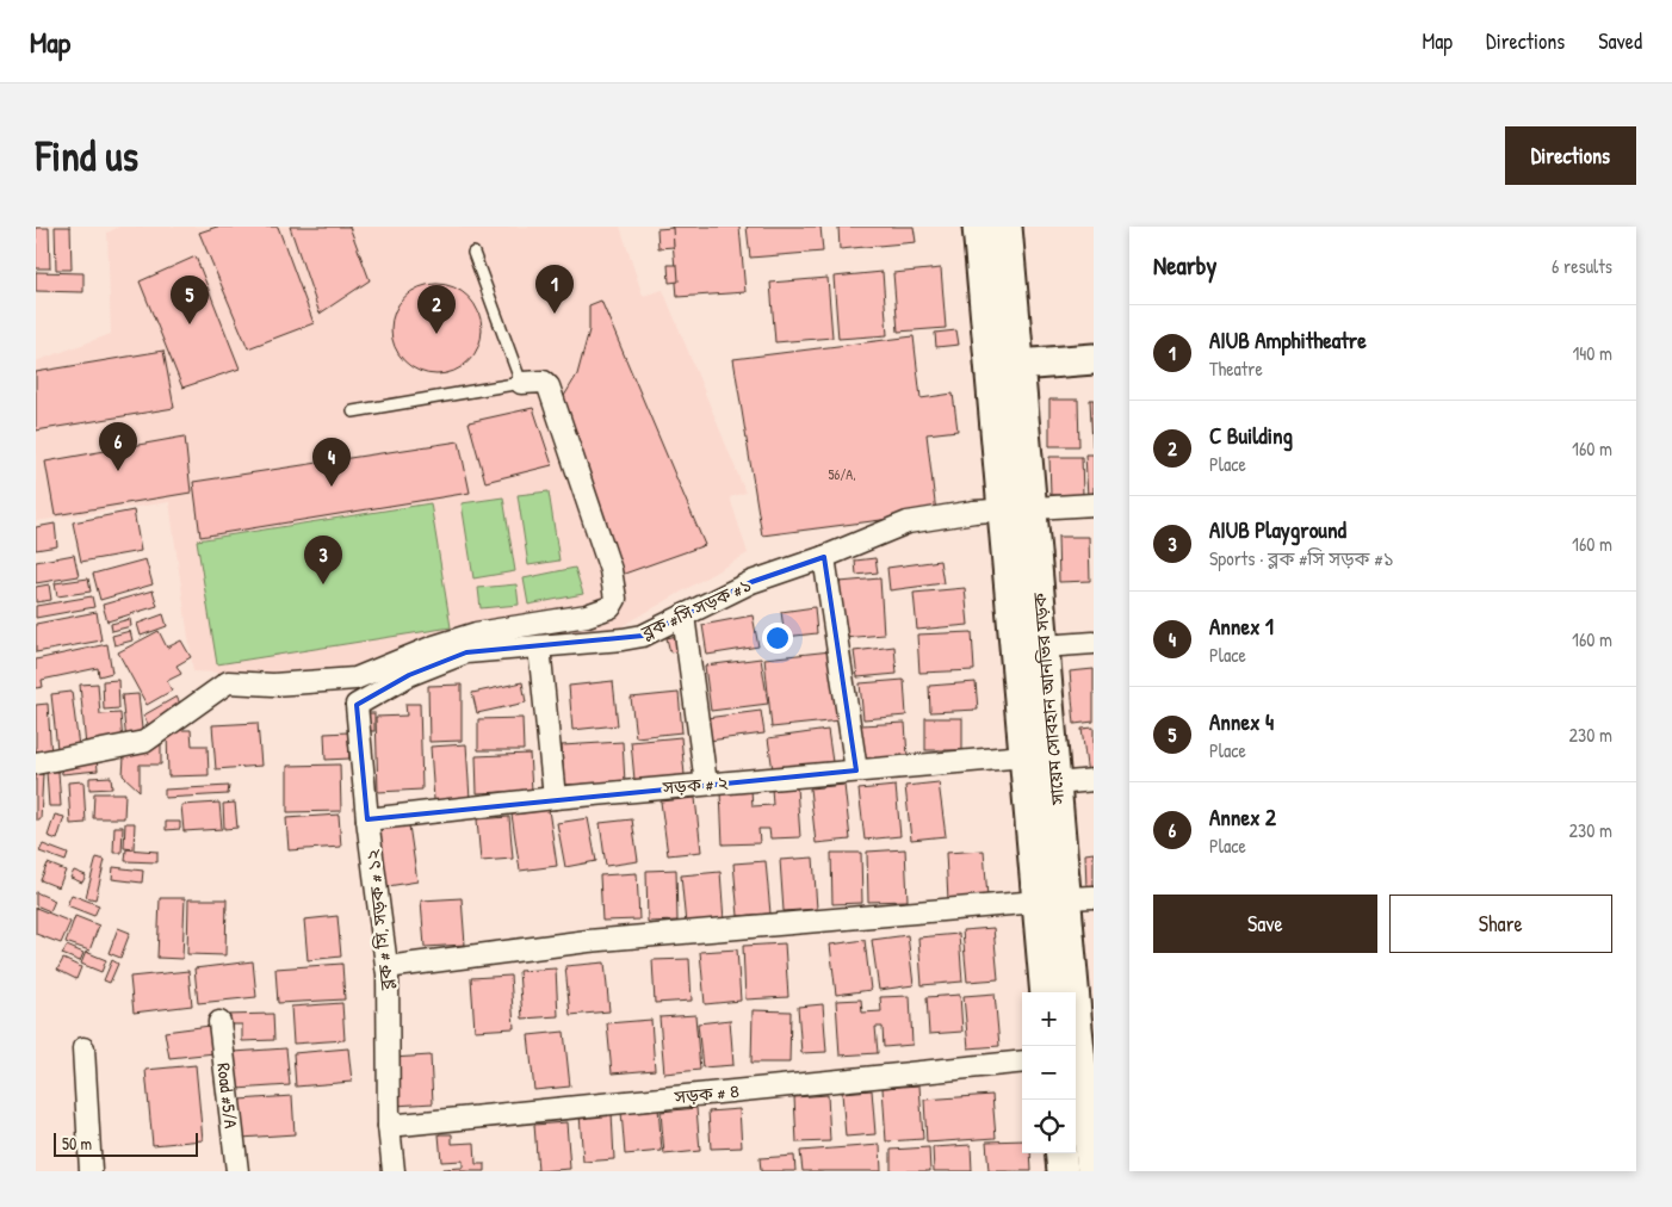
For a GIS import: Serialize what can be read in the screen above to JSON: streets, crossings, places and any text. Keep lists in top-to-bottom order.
{
  "streets": {
    "street": [
      "ব্লক #সি সড়ক #১",
      "সায়েম সোবহান আনভির সড়ক",
      "সড়ক # ২",
      "ব্লক # সি, সড়ক # ১২",
      "সড়ক # ৪",
      "Road #5/A"
    ]
  },
  "crossings": [
    ["ব্লক #সি সড়ক #১", "সায়েম সোবহান আনভির সড়ক"],
    ["ব্লক #সি সড়ক #১", "ব্লক # সি, সড়ক # ১২"],
    ["সায়েম সোবহান আনভির সড়ক", "সড়ক # ২"],
    ["সড়ক # ২", "ব্লক # সি, সড়ক # ১২"],
    ["ব্লক # সি, সড়ক # ১২", "সড়ক # ৪"]
  ],
  "house_numbers": ["56/A,"],
  "scale_bar": "50 m",
  "page": {
    "header": "Map",
    "nav": ["Map", "Directions", "Saved"],
    "buttons": [
      "Directions",
      ["Save", "Share"]
    ],
    "title": "Find us",
    "heading": ["Nearby", "6 results"],
    "pins": [
      "1",
      "5",
      "2",
      "6",
      "4",
      "3"
    ],
    "list": [
      {
        "mark": "1",
        "name": "AIUB Amphitheatre",
        "note": "Theatre",
        "value": "140 m"
      },
      {
        "mark": "2",
        "name": "C Building",
        "note": "Place",
        "value": "160 m"
      },
      {
        "mark": "3",
        "name": "AIUB Playground",
        "note": "Sports · ব্লক #সি সড়ক #১",
        "value": "160 m"
      },
      {
        "mark": "4",
        "name": "Annex 1",
        "note": "Place",
        "value": "160 m"
      },
      {
        "mark": "5",
        "name": "Annex 4",
        "note": "Place",
        "value": "230 m"
      },
      {
        "mark": "6",
        "name": "Annex 2",
        "note": "Place",
        "value": "230 m"
      }
    ],
    "map_buttons": ["+", "−"],
    "scale": "50 m"
  }
}
